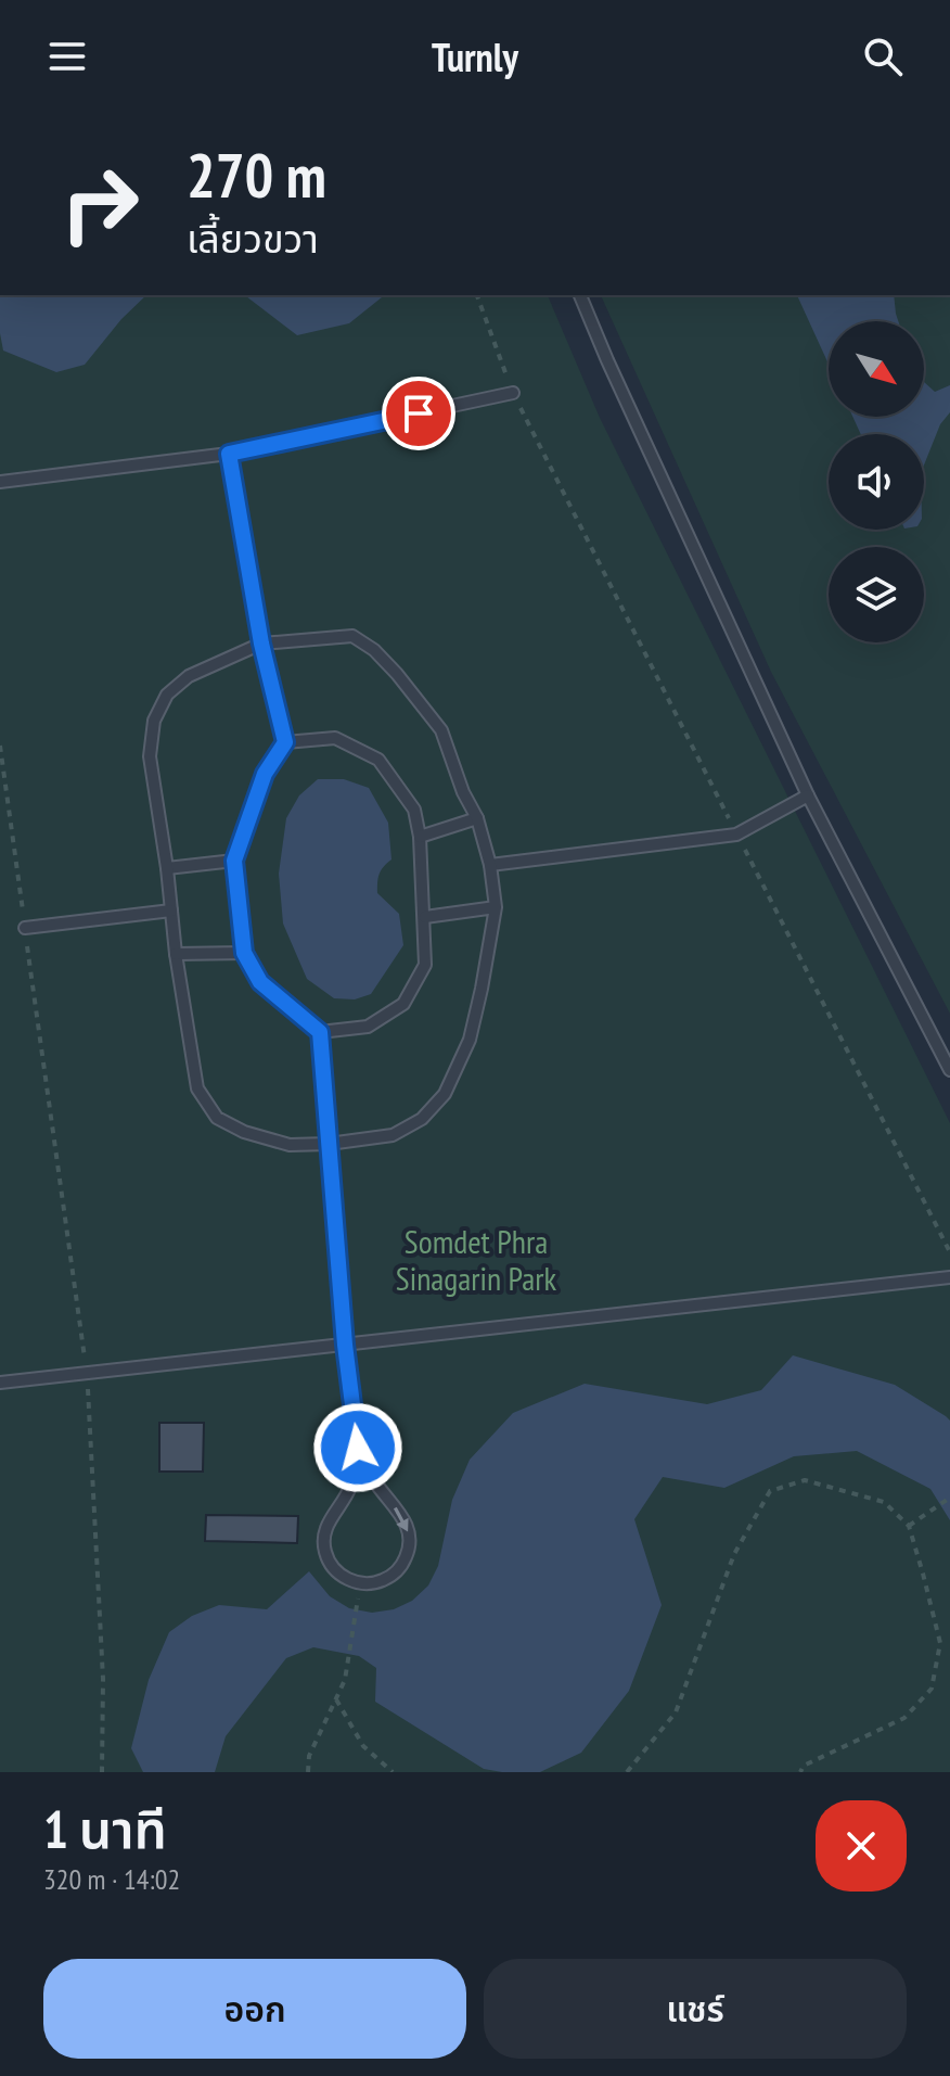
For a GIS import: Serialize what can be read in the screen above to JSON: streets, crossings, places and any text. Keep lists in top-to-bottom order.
{
  "parks": ["Somdet Phra Sinagarin Park"],
  "north": "bottom right",
  "page": {
    "header": "Turnly",
    "turn": ["270 m", "เลี้ยวขวา"],
    "heading": ["1 นาที", "320 m · 14:02"],
    "buttons": ["ออก", "แชร์"]
  }
}
